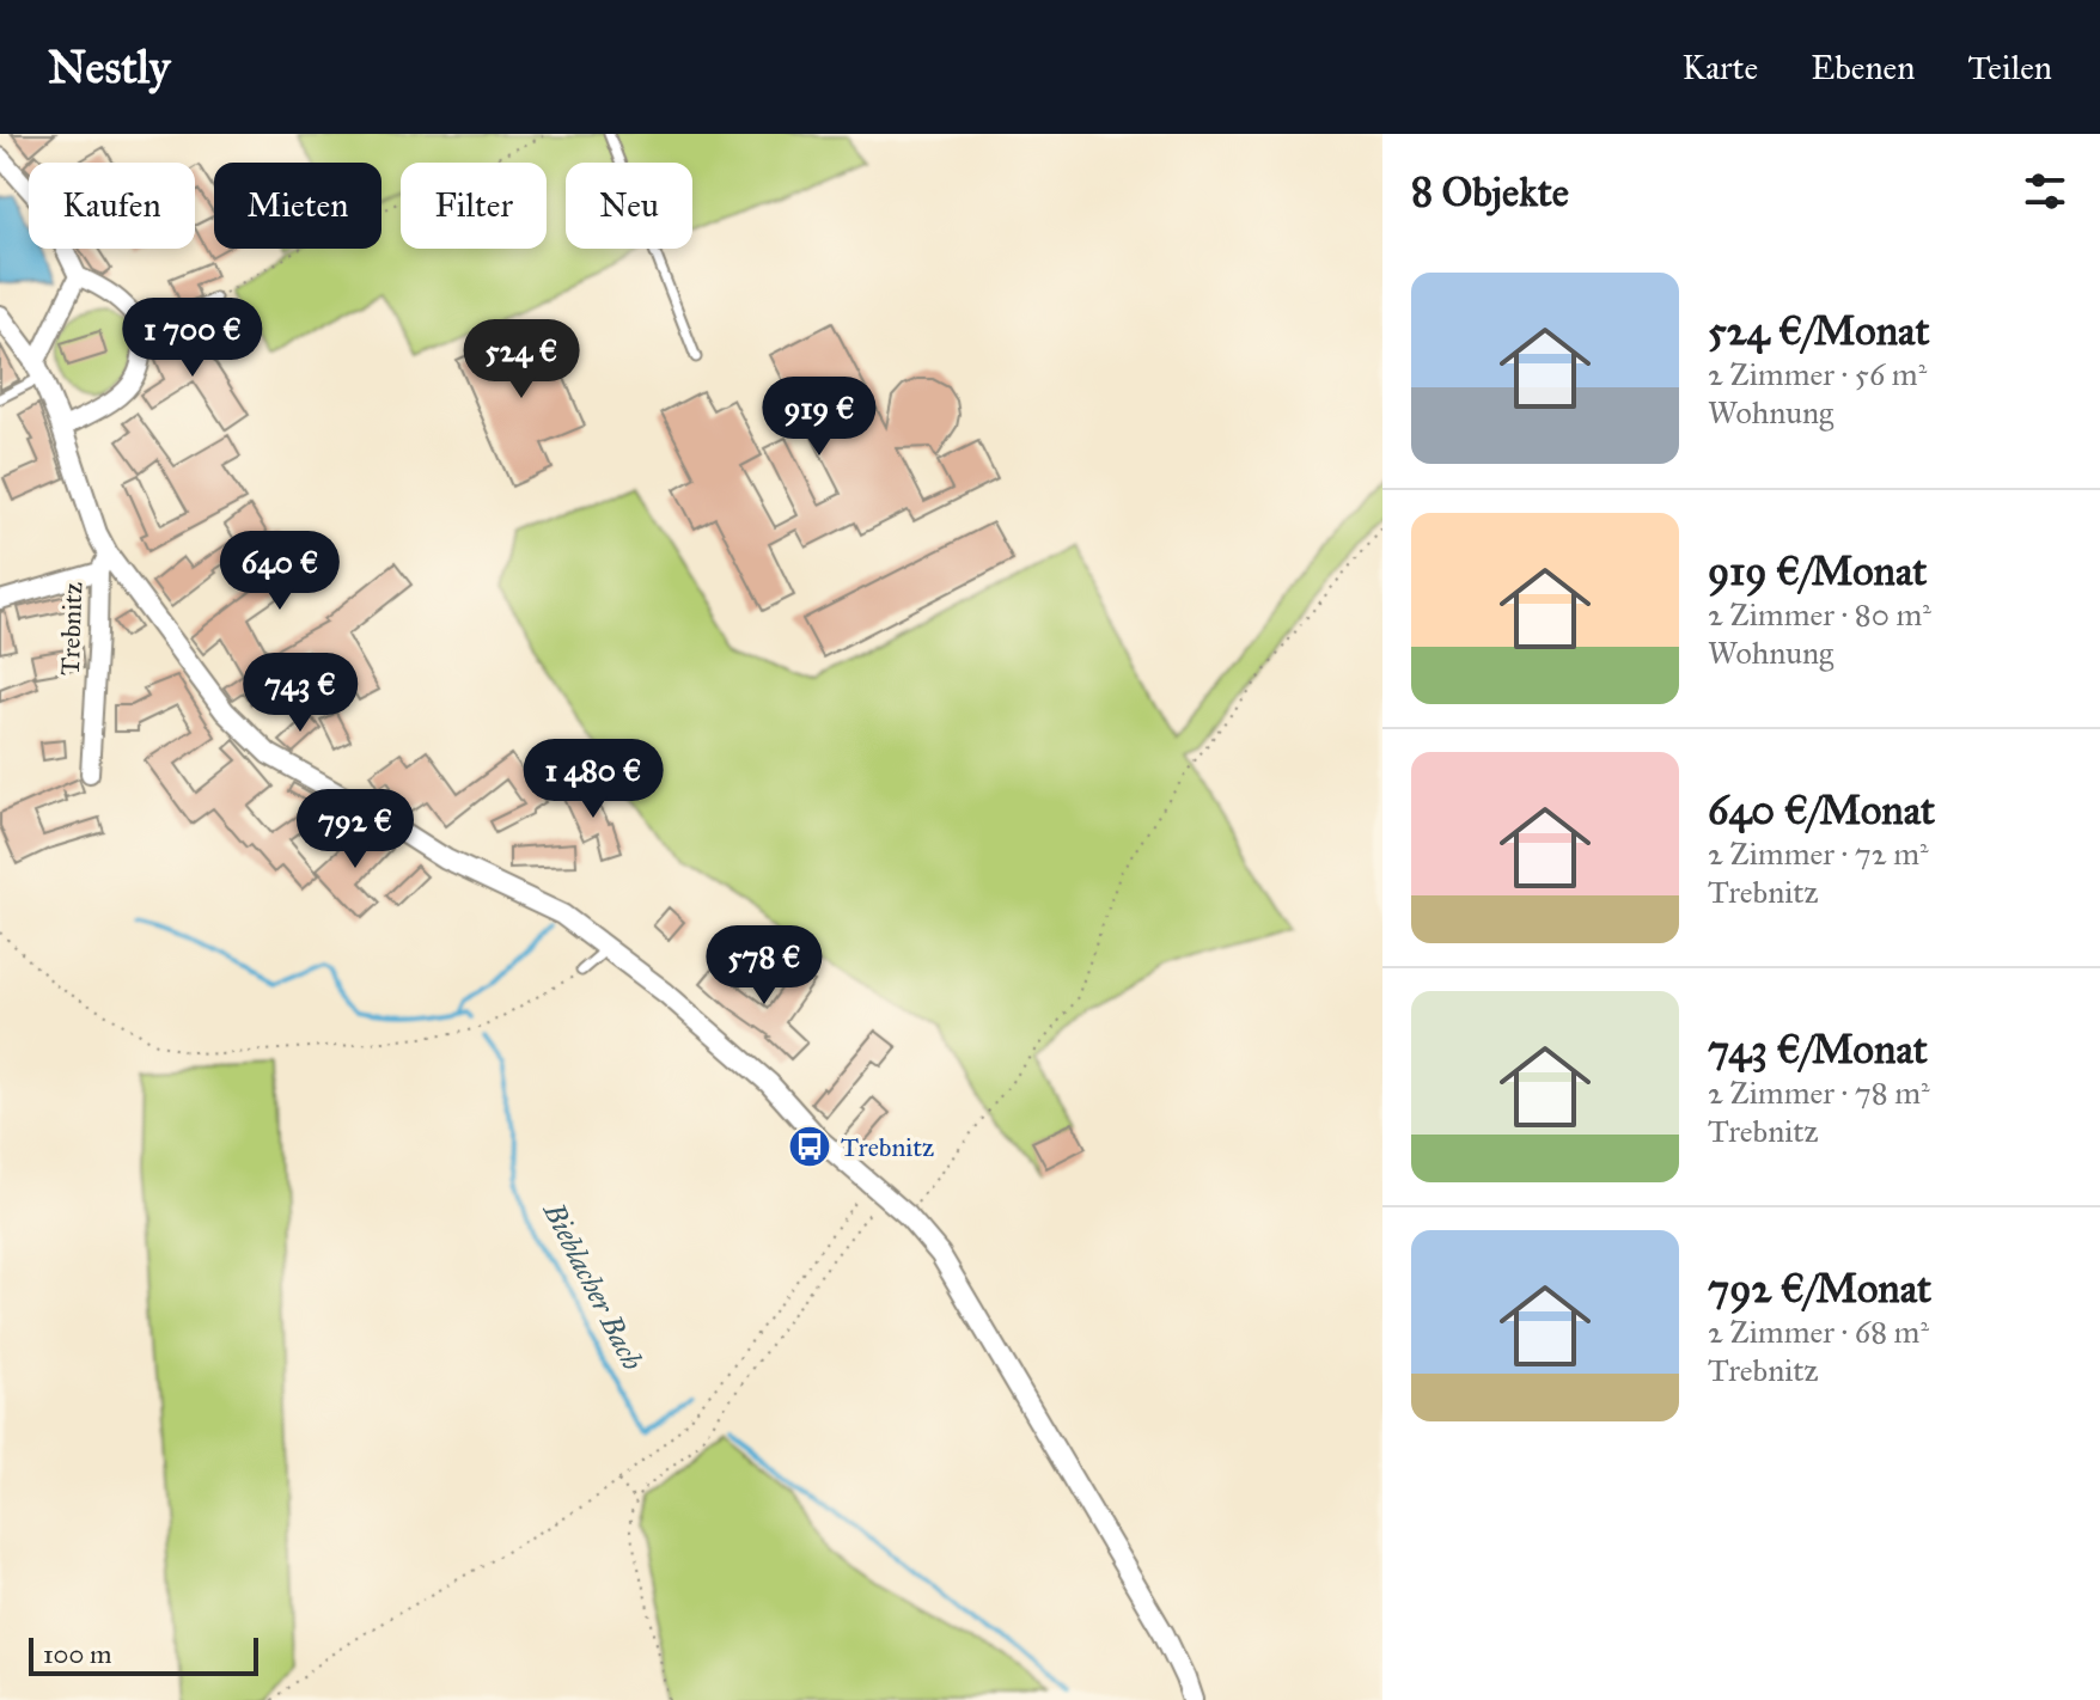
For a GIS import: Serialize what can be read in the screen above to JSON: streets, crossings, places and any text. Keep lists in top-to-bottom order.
{
  "streets": {
    "street": ["Trebnitz"]
  },
  "water": ["Bieblacher Bach"],
  "places": {
    "bus stop": ["Trebnitz"]
  },
  "scale_bar": "100 m",
  "page": {
    "header": "Nestly",
    "nav": ["Karte", "Ebenen", "Teilen"],
    "heading": "8 Objekte",
    "chip": [
      "Kaufen",
      "Mieten",
      "Filter",
      "Neu"
    ],
    "list": [
      {
        "name": "524 €/Monat",
        "note": "2 Zimmer · 56 m² · Wohnung"
      },
      {
        "name": "919 €/Monat",
        "note": "2 Zimmer · 80 m² · Wohnung"
      },
      {
        "name": "640 €/Monat",
        "note": "2 Zimmer · 72 m² · Trebnitz"
      },
      {
        "name": "743 €/Monat",
        "note": "2 Zimmer · 78 m² · Trebnitz"
      },
      {
        "name": "792 €/Monat",
        "note": "2 Zimmer · 68 m² · Trebnitz"
      }
    ],
    "price": [
      "1 700 €",
      "524 €",
      "919 €",
      "640 €",
      "743 €",
      "1 480 €",
      "792 €",
      "578 €"
    ],
    "scale": "100 m"
  }
}
